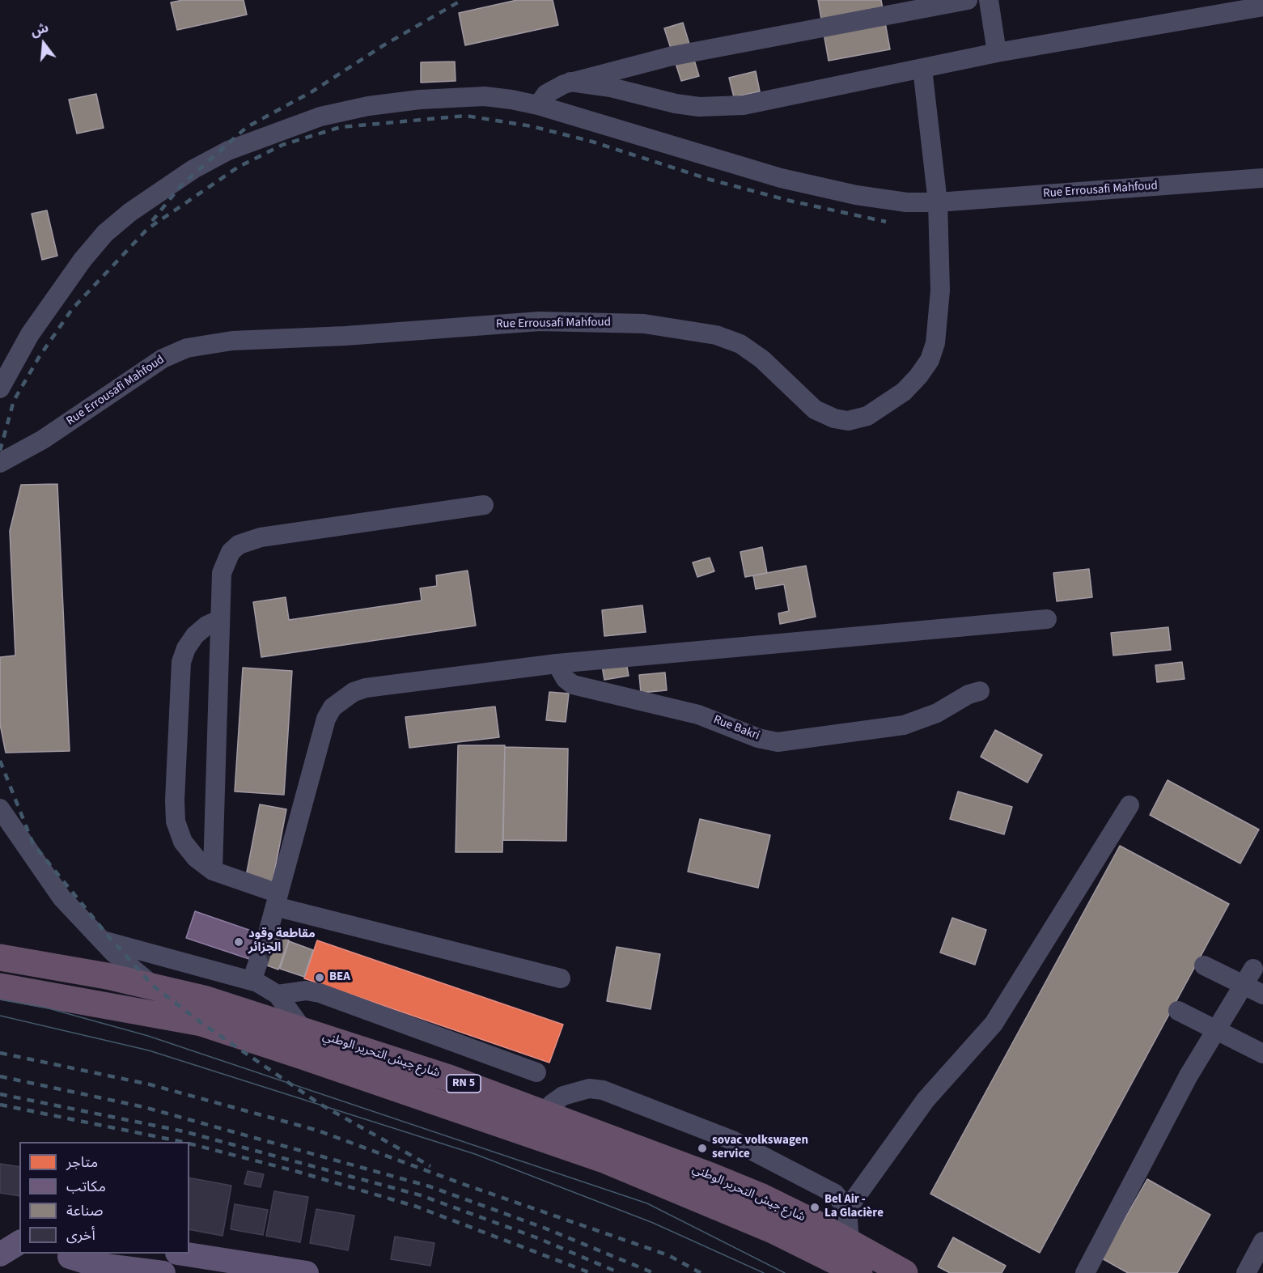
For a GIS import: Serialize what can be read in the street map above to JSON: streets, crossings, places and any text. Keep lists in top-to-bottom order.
{
  "streets": {
    "highway": ["شارع جيش التحرير الوطني", "RN 5"],
    "street": ["Rue Errousafi Mahfoud", "Rue Bakri"]
  },
  "places": [
    "مقاطعة وقود الجزائر",
    "BEA",
    "sovac volkswagen service",
    "Bel Air - La Glacière"
  ],
  "legend": [
    "متاجر",
    "مكاتب",
    "صناعة",
    "أخرى"
  ],
  "north": "top"
}
